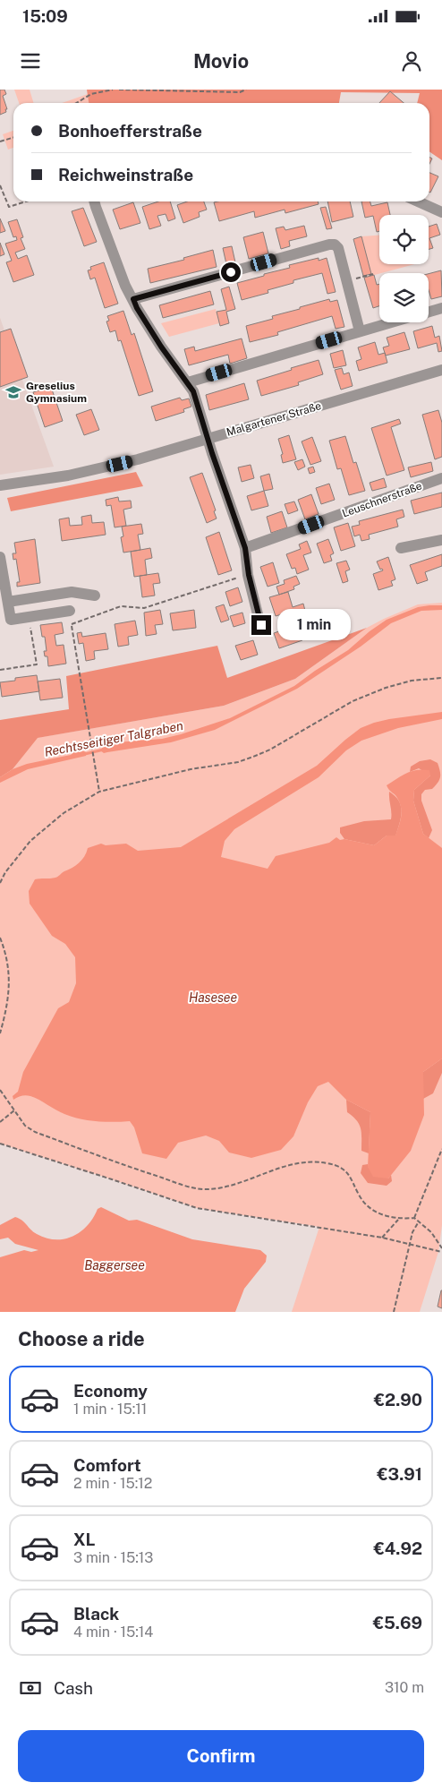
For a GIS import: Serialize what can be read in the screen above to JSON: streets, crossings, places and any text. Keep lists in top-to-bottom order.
{
  "streets": {
    "street": ["Malgartener Straße", "Leuschnerstraße"]
  },
  "water": ["Rechtsseitiger Talgraben", "Hasesee", "Baggersee"],
  "places": {
    "school or university": ["Greselius Gymnasium"]
  },
  "page": {
    "status": "15:09",
    "header": "Movio",
    "banner": ["Bonhoefferstraße", "Reichweinstraße"],
    "bubble": "1 min",
    "heading": "Choose a ride",
    "list": [
      {
        "name": "Economy",
        "note": "1 min · 15:11",
        "value": "€2.90"
      },
      {
        "name": "Comfort",
        "note": "2 min · 15:12",
        "value": "€3.91"
      },
      {
        "name": "XL",
        "note": "3 min · 15:13",
        "value": "€4.92"
      },
      {
        "name": "Black",
        "note": "4 min · 15:14",
        "value": "€5.69"
      }
    ],
    "pay": ["Cash", "310 m"],
    "buttons": "Confirm"
  }
}
